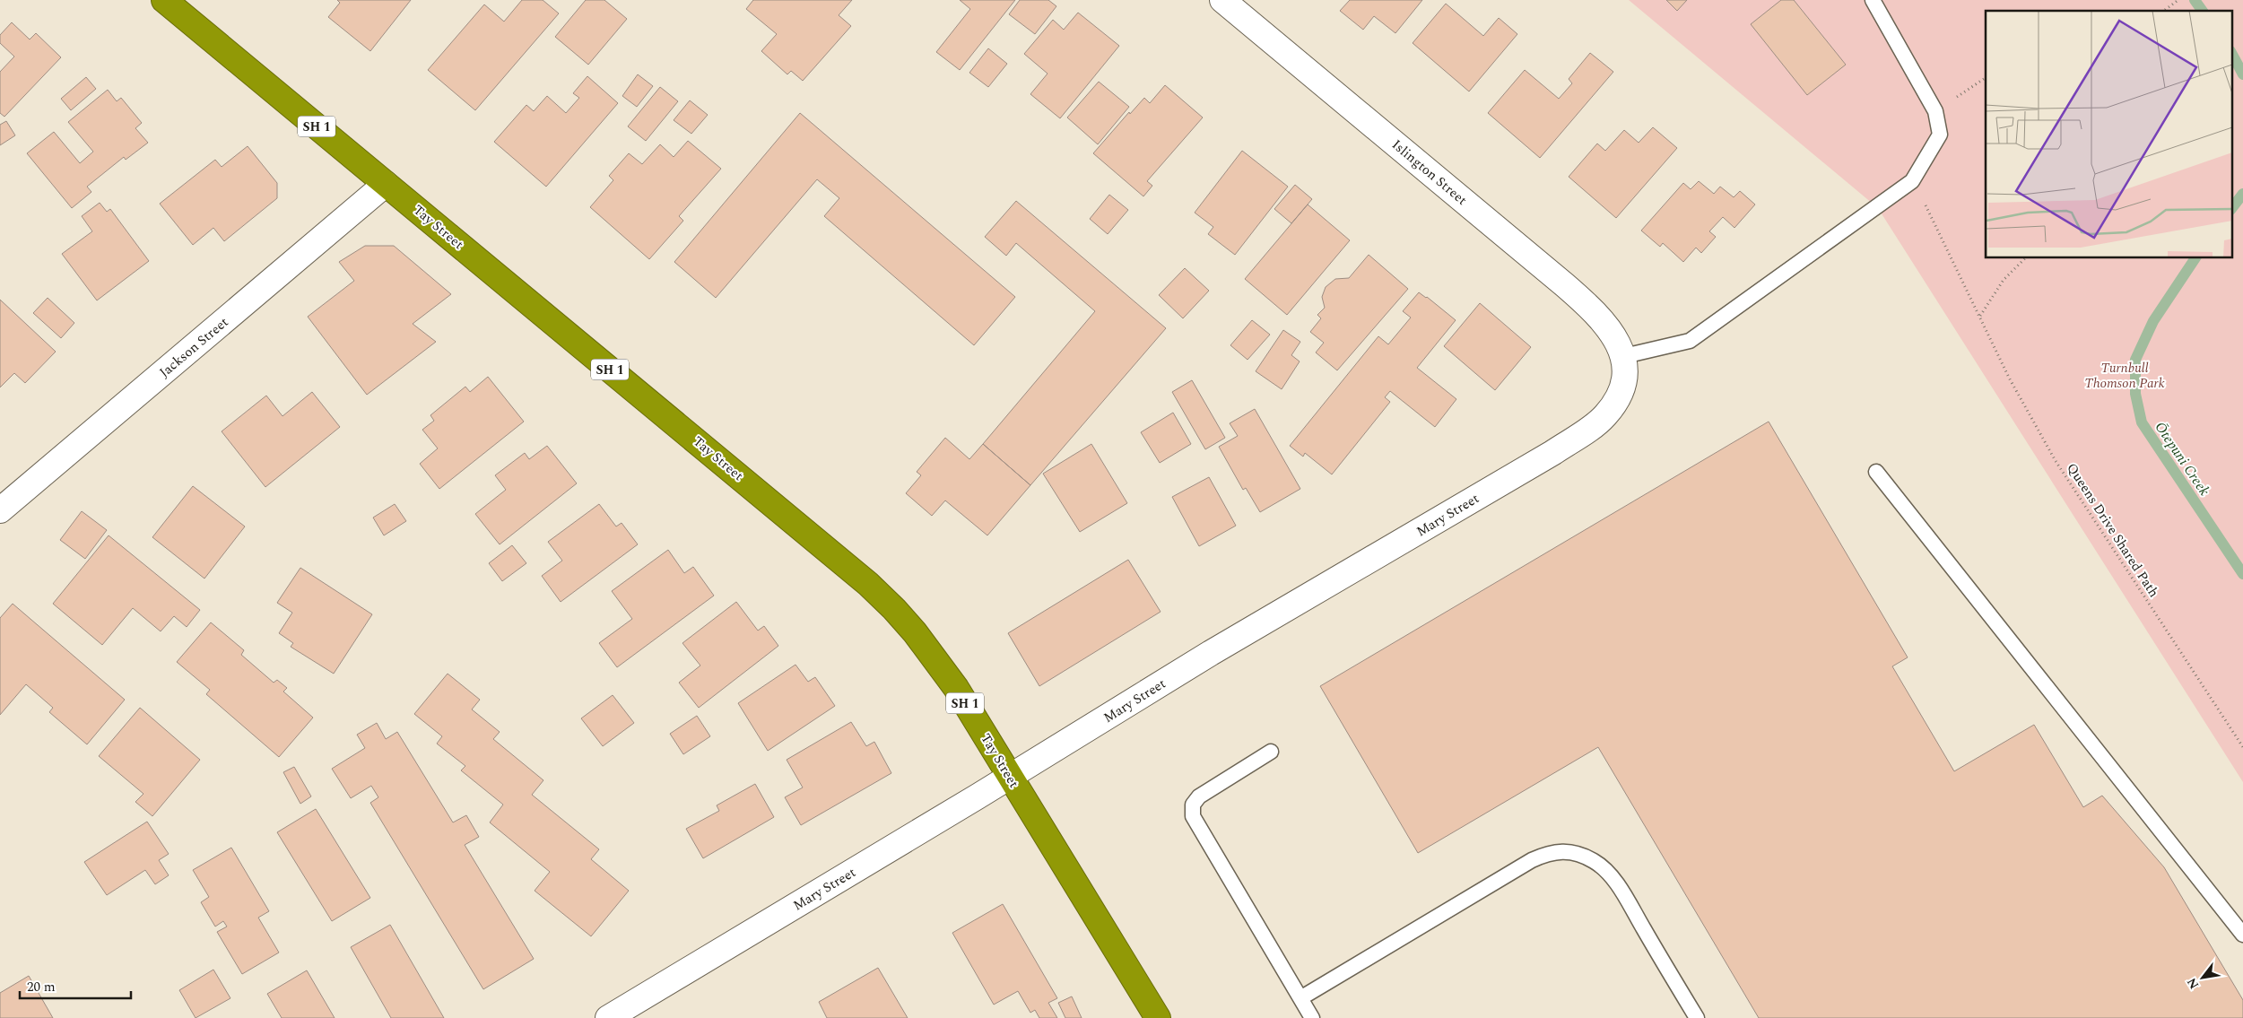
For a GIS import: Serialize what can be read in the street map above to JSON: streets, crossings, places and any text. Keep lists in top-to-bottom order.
{
  "streets": {
    "highway": ["SH 1", "Tay Street"],
    "street": ["Islington Street", "Jackson Street", "Mary Street"],
    "path": ["Queens Drive Shared Path"]
  },
  "crossings": [
    ["Islington Street", "Mary Street"],
    ["Tay Street", "Jackson Street"],
    ["Tay Street", "Mary Street"]
  ],
  "water": ["Ōtepuni Creek"],
  "parks": ["Turnbull Thomson Park"],
  "scale_bar": "20 m",
  "north": "bottom left"
}
